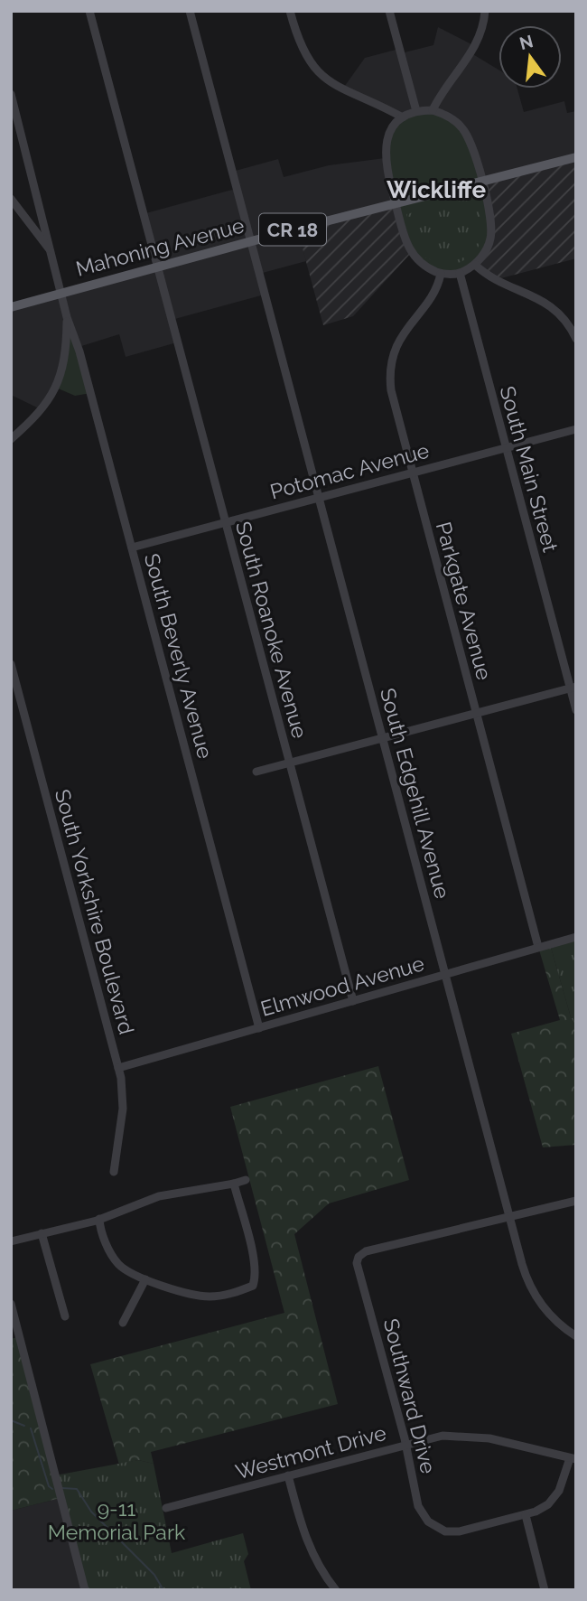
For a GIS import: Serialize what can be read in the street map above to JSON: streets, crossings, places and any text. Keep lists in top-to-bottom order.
{
  "streets": {
    "main road": ["CR 18", "Mahoning Avenue"],
    "street": [
      "South Main Street",
      "Potomac Avenue",
      "Parkgate Avenue",
      "South Roanoke Avenue",
      "South Beverly Avenue",
      "South Edgehill Avenue",
      "South Yorkshire Boulevard",
      "Elmwood Avenue",
      "Southward Drive",
      "Westmont Drive"
    ]
  },
  "crossings": [
    ["Mahoning Avenue", "South Main Street"],
    ["Mahoning Avenue", "Parkgate Avenue"],
    ["Mahoning Avenue", "South Roanoke Avenue"],
    ["Mahoning Avenue", "South Beverly Avenue"],
    ["Mahoning Avenue", "South Edgehill Avenue"],
    ["South Main Street", "Potomac Avenue"],
    ["South Main Street", "Parkgate Avenue"],
    ["Potomac Avenue", "Parkgate Avenue"],
    ["Potomac Avenue", "South Roanoke Avenue"],
    ["Potomac Avenue", "South Beverly Avenue"],
    ["Potomac Avenue", "South Edgehill Avenue"],
    ["Parkgate Avenue", "Elmwood Avenue"],
    ["South Roanoke Avenue", "Elmwood Avenue"],
    ["South Beverly Avenue", "Elmwood Avenue"],
    ["South Edgehill Avenue", "Elmwood Avenue"],
    ["South Edgehill Avenue", "Southward Drive"],
    ["South Yorkshire Boulevard", "Elmwood Avenue"],
    ["Southward Drive", "Westmont Drive"]
  ],
  "districts": ["Wickliffe"],
  "parks": ["9-11 Memorial Park"],
  "north": "top"
}
